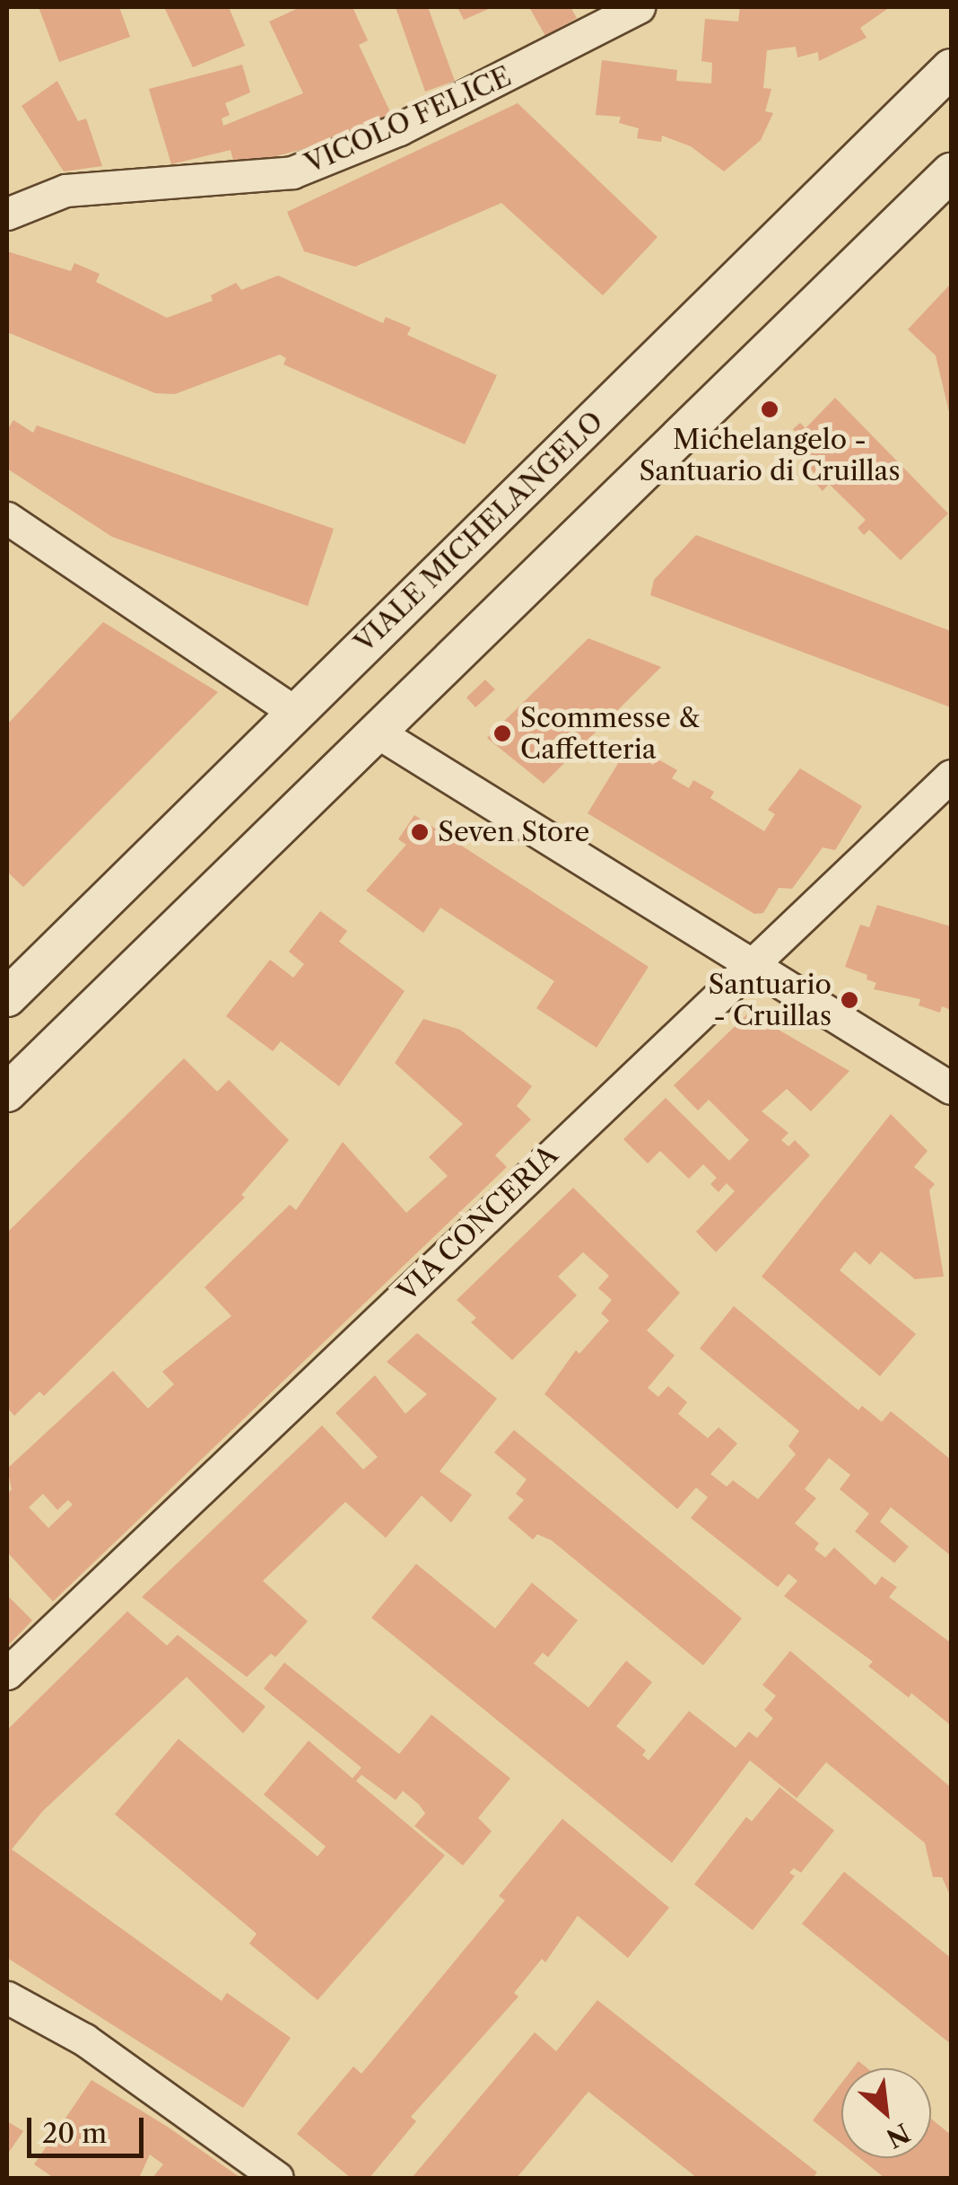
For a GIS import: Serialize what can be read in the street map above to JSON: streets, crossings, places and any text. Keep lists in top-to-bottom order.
{
  "streets": {
    "street": ["VICOLO FELICE", "VIALE MICHELANGELO", "VIA CONCERIA"]
  },
  "places": [
    "Michelangelo - Santuario di Cruillas",
    "Scommesse & Caffetteria",
    "Seven Store",
    "Santuario - Cruillas"
  ],
  "scale_bar": "20 m",
  "north": "bottom right"
}
